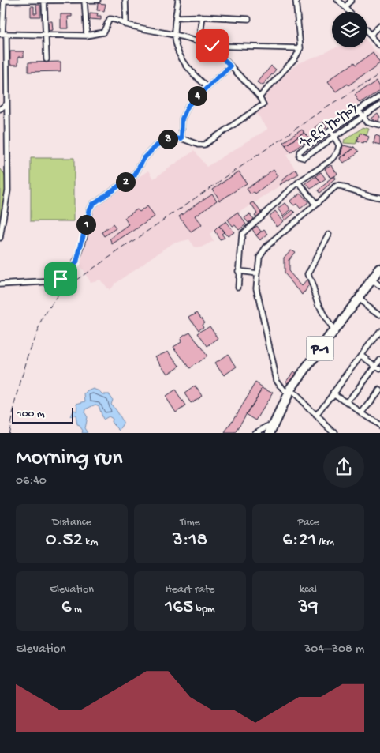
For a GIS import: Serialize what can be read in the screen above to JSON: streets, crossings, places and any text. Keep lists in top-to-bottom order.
{
  "streets": {
    "highway": ["P-1"],
    "street": ["ጐደና ኰኰን"]
  },
  "scale_bar": "100 m",
  "page": {
    "pins": [
      "4",
      "3",
      "2",
      "1"
    ],
    "scale": "100 m",
    "heading": ["Morning run", "06:40"],
    "stats": [
      ["Distance", "0.52 km"],
      ["Time", "3:18"],
      ["Pace", "6:21 /km"],
      ["Elevation", "6 m"],
      ["Heart rate", "165 bpm"],
      ["kcal", "39"]
    ],
    "chart": ["Elevation", "304–308 m"]
  }
}
